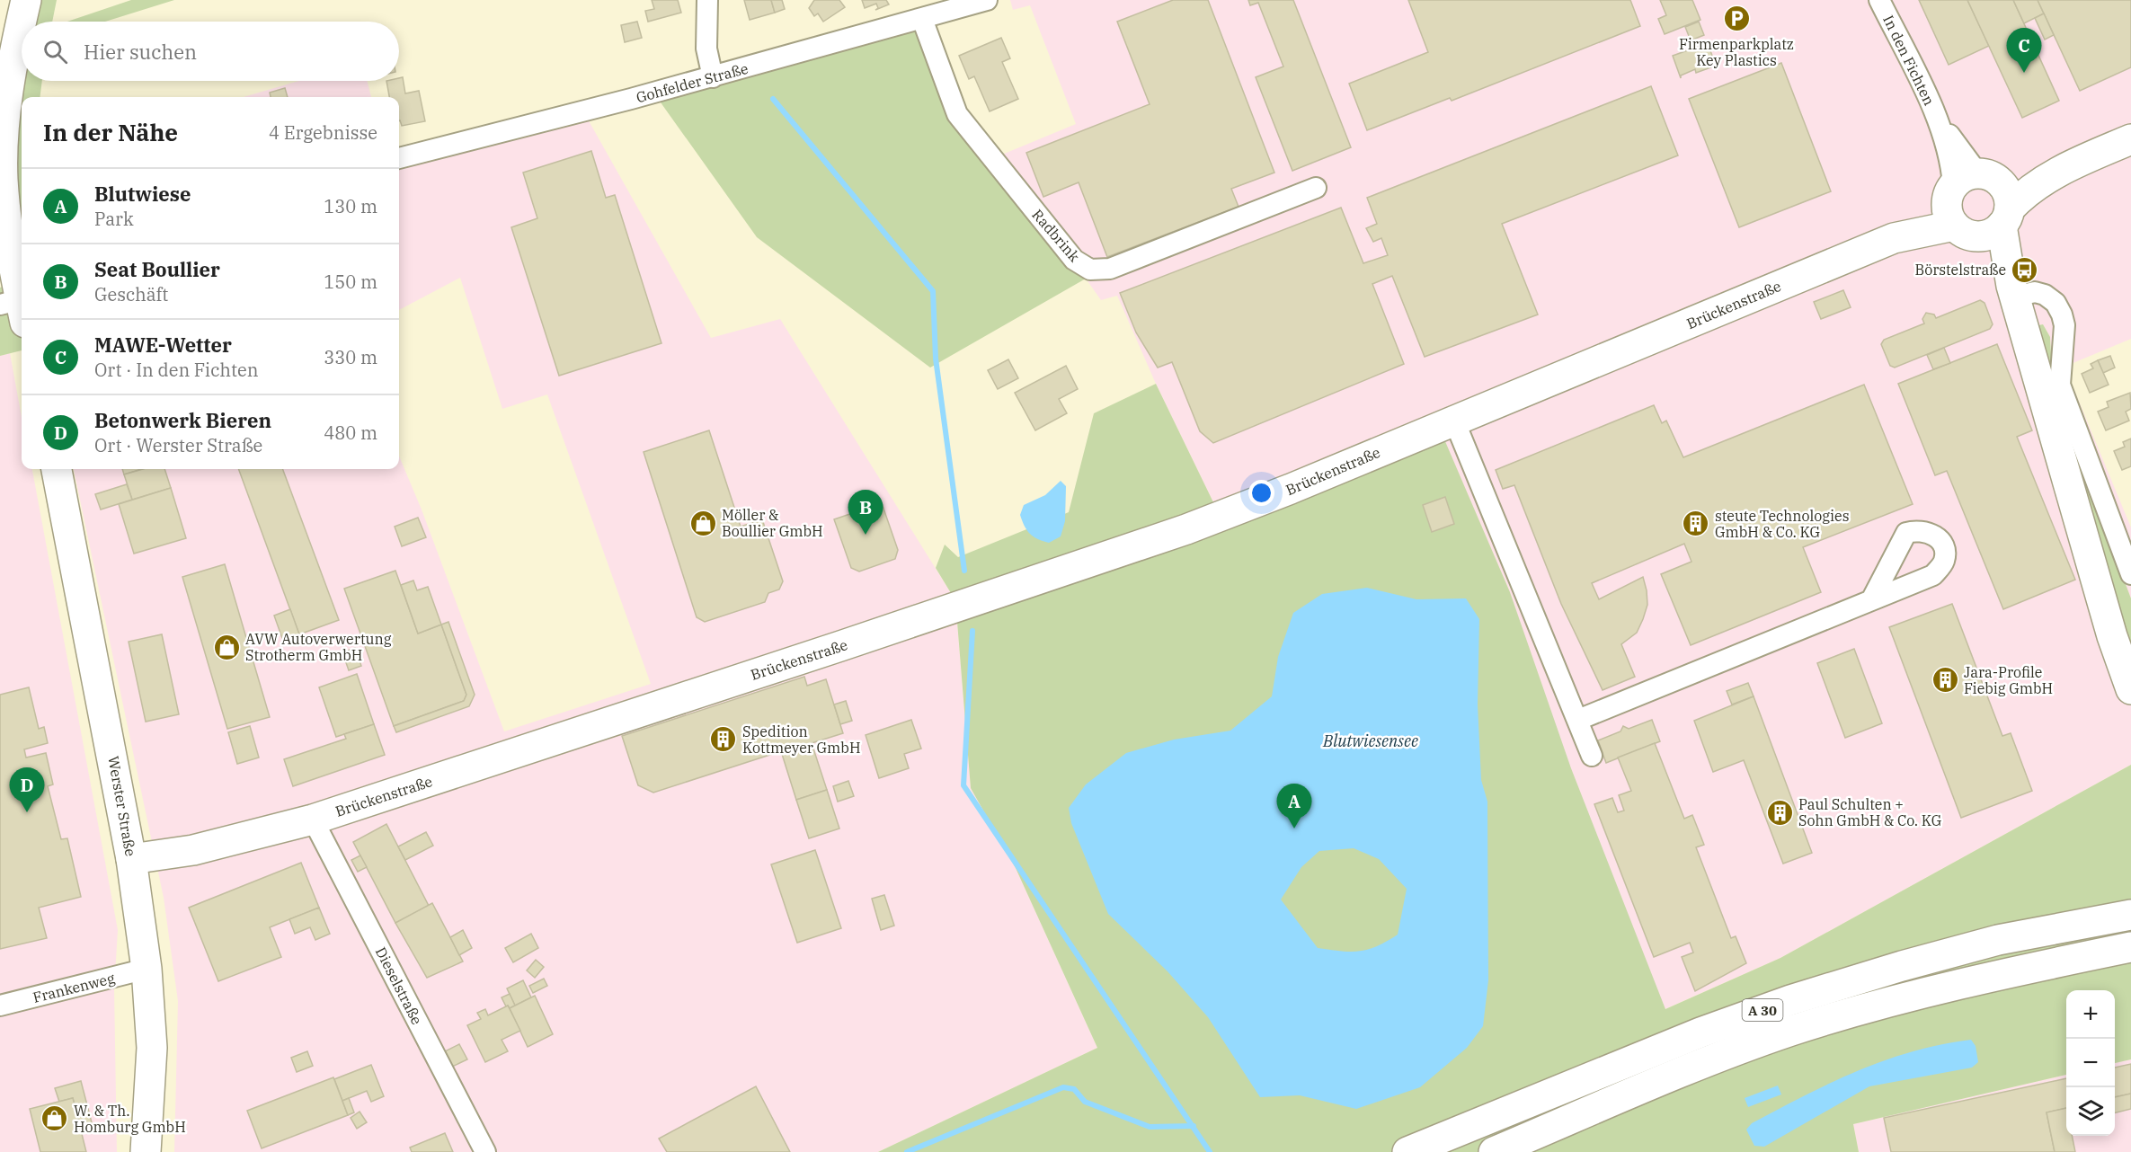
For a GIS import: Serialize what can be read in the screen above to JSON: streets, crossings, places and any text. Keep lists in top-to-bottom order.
{
  "streets": {
    "main road": ["Brückenstraße", "Werster Straße", "A 30"],
    "street": [
      "In den Fichten",
      "Gohfelder Straße",
      "Radbrink",
      "Dieselstraße",
      "Frankenweg"
    ]
  },
  "crossings": [
    ["In den Fichten", "Brückenstraße"],
    ["Gohfelder Straße", "Radbrink"],
    ["Brückenstraße", "Werster Straße"],
    ["Brückenstraße", "Dieselstraße"],
    ["Werster Straße", "Frankenweg"]
  ],
  "water": ["Blutwiesensee"],
  "places": {
    "parking": ["Firmenparkplatz Key Plastics"],
    "bus stop": ["Börstelstraße"],
    "shop": ["Möller & Boullier GmbH", "AVW Autoverwertung Strotherm GmbH", "W. & Th. Homburg GmbH"],
    "building": [
      "steute Technologies GmbH & Co. KG",
      "Jara-Profile Fiebig GmbH",
      "Spedition Kottmeyer GmbH",
      "Paul Schulten + Sohn GmbH & Co. KG"
    ]
  },
  "page": {
    "search": "Hier suchen",
    "pins": [
      "C",
      "B",
      "D",
      "A"
    ],
    "heading": ["In der Nähe", "4 Ergebnisse"],
    "list": [
      {
        "mark": "A",
        "name": "Blutwiese",
        "note": "Park",
        "value": "130 m"
      },
      {
        "mark": "B",
        "name": "Seat Boullier",
        "note": "Geschäft",
        "value": "150 m"
      },
      {
        "mark": "C",
        "name": "MAWE-Wetter",
        "note": "Ort · In den Fichten",
        "value": "330 m"
      },
      {
        "mark": "D",
        "name": "Betonwerk Bieren",
        "note": "Ort · Werster Straße",
        "value": "480 m"
      }
    ],
    "map_buttons": ["+", "−"]
  }
}
